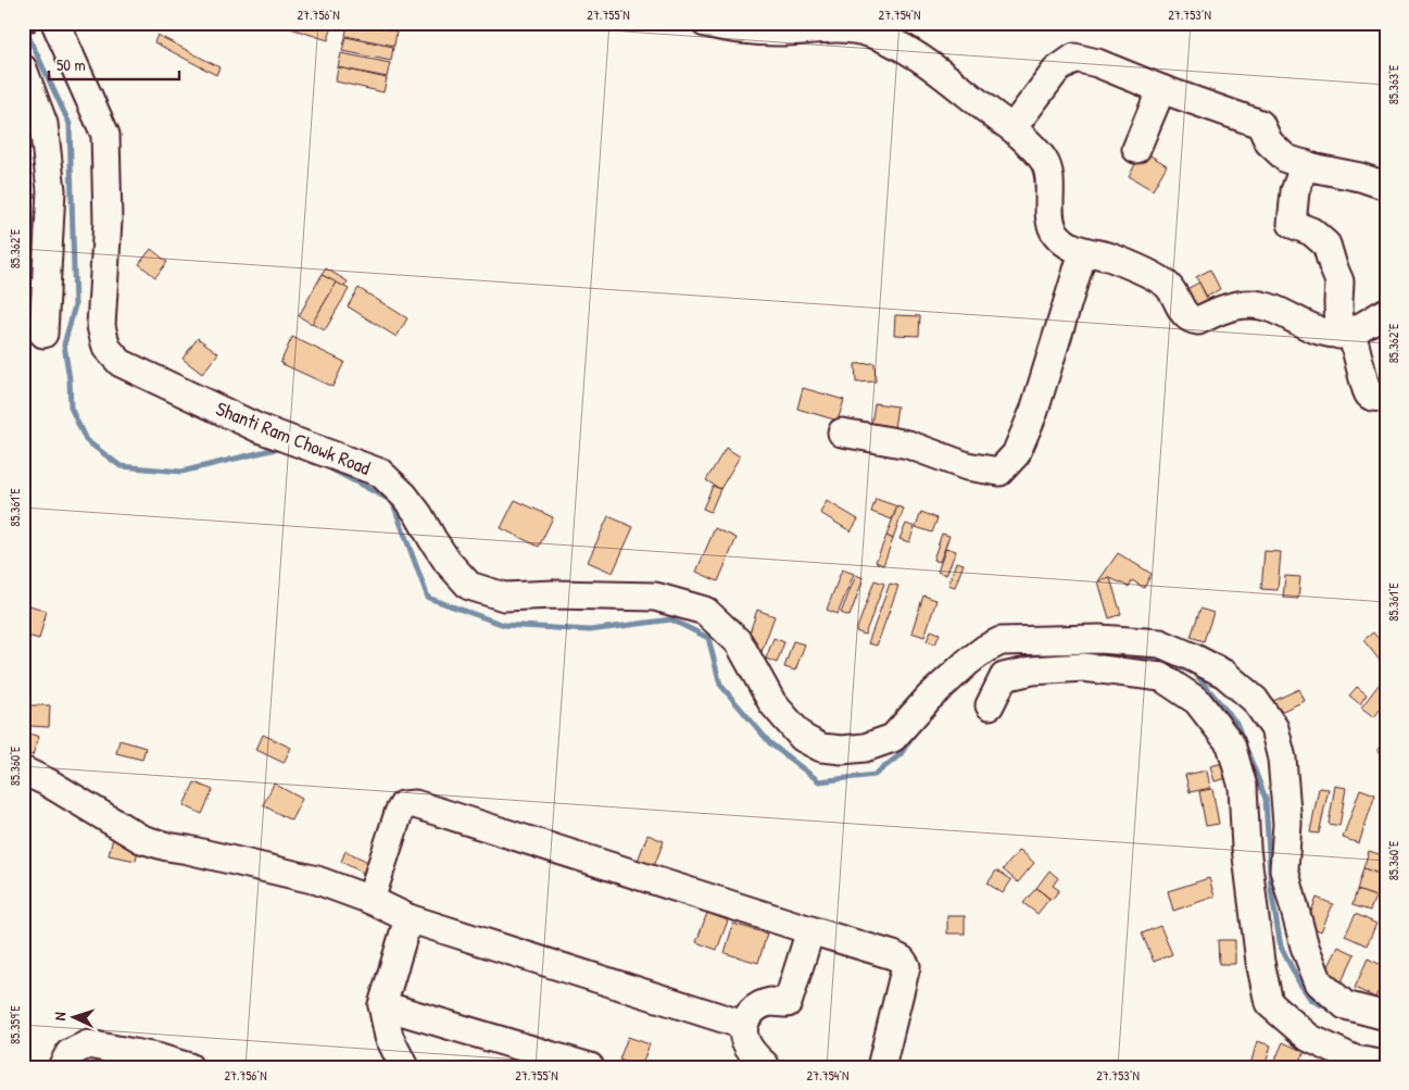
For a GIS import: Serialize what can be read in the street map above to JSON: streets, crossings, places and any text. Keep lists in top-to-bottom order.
{
  "streets": {
    "street": ["Shanti Ram Chowk Road"]
  },
  "scale_bar": "50 m",
  "north": "left",
  "coordinates": [
    "27.756°N",
    "27.755°N",
    "27.754°N",
    "27.753°N",
    "85.363°E",
    "85.362°E",
    "85.361°E",
    "85.360°E",
    "85.359°E"
  ]
}
